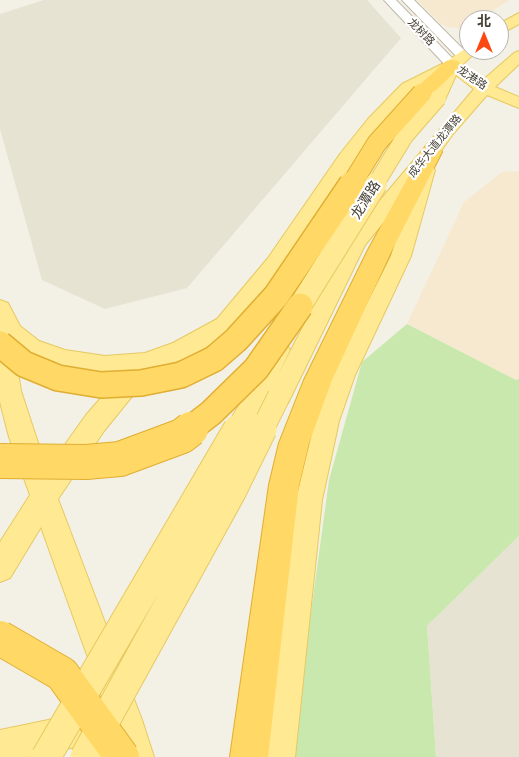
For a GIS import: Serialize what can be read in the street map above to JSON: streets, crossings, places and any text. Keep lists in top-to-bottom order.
{
  "streets": {
    "main road": ["龙港路", "成华大道龙潭路", "龙潭路"],
    "street": ["龙树路"]
  },
  "crossings": [
    ["龙树路", "龙港路"],
    ["龙树路", "成华大道龙潭路"],
    ["龙港路", "成华大道龙潭路"]
  ],
  "north": "top"
}
